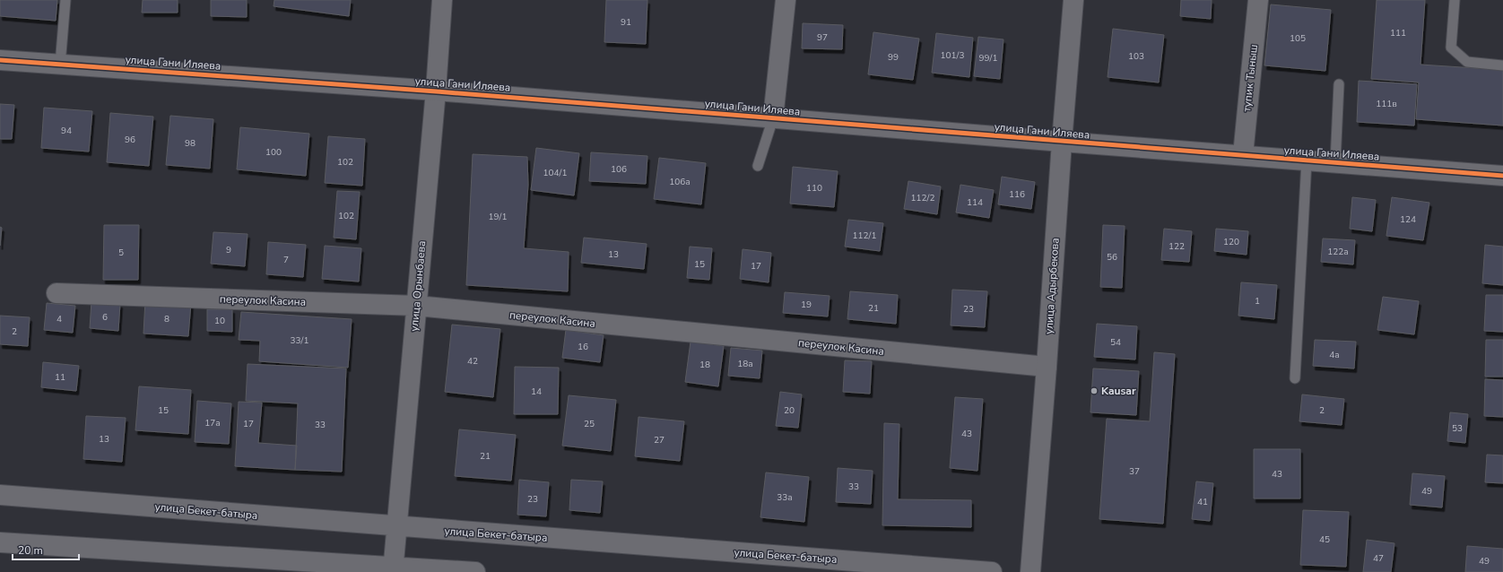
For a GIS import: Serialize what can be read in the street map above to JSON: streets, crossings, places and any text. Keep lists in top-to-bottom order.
{
  "streets": {
    "street": [
      "улица Гани Иляева",
      "тупик Тыныш",
      "улица Орынбаева",
      "улица Адырбекова",
      "переулок Касина",
      "улица Бекет-батыра"
    ]
  },
  "crossings": [
    ["улица Гани Иляева", "тупик Тыныш"],
    ["улица Гани Иляева", "улица Орынбаева"],
    ["улица Гани Иляева", "улица Адырбекова"],
    ["улица Орынбаева", "переулок Касина"],
    ["улица Орынбаева", "улица Бекет-батыра"],
    ["улица Адырбекова", "переулок Касина"]
  ],
  "places": ["Kausar"],
  "house_numbers": [
    "91",
    "111",
    "97",
    "105",
    "101/3",
    "103",
    "99",
    "99/1",
    "111в",
    "94",
    "96",
    "98",
    "100",
    "102",
    "106",
    "104/1",
    "106а",
    "110",
    "116",
    "112/2",
    "114",
    "102",
    "19/1",
    "124",
    "112/1",
    "120",
    "122",
    "9",
    "122а",
    "5",
    "13",
    "56",
    "7",
    "15",
    "17",
    "1",
    "19",
    "21",
    "23",
    "6",
    "4",
    "8",
    "10",
    "2",
    "33/1",
    "54",
    "16",
    "4а",
    "42",
    "18а",
    "18",
    "11",
    "14",
    "15",
    "20",
    "2",
    "17а",
    "17",
    "25",
    "33",
    "53",
    "43",
    "13",
    "27",
    "21",
    "37",
    "43",
    "33",
    "49",
    "33а",
    "23",
    "41",
    "45",
    "47",
    "49"
  ],
  "scale_bar": "20 m"
}
